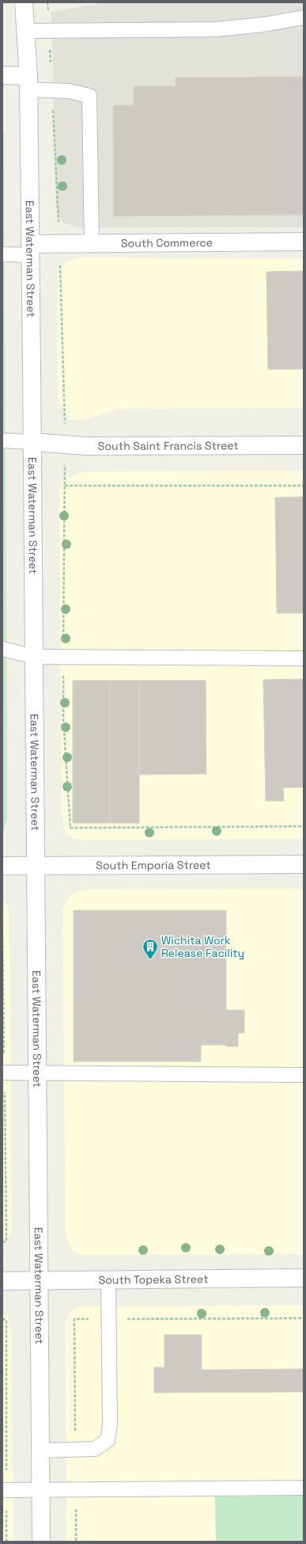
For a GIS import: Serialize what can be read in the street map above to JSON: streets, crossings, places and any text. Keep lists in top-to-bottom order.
{
  "streets": {
    "street": [
      "South Commerce",
      "East Waterman Street",
      "South Saint Francis Street",
      "South Emporia Street",
      "South Topeka Street"
    ]
  },
  "crossings": [
    ["South Commerce", "East Waterman Street"],
    ["East Waterman Street", "South Saint Francis Street"],
    ["East Waterman Street", "South Emporia Street"],
    ["East Waterman Street", "South Topeka Street"]
  ],
  "places": {
    "building": ["Wichita Work Release Facility"]
  }
}
